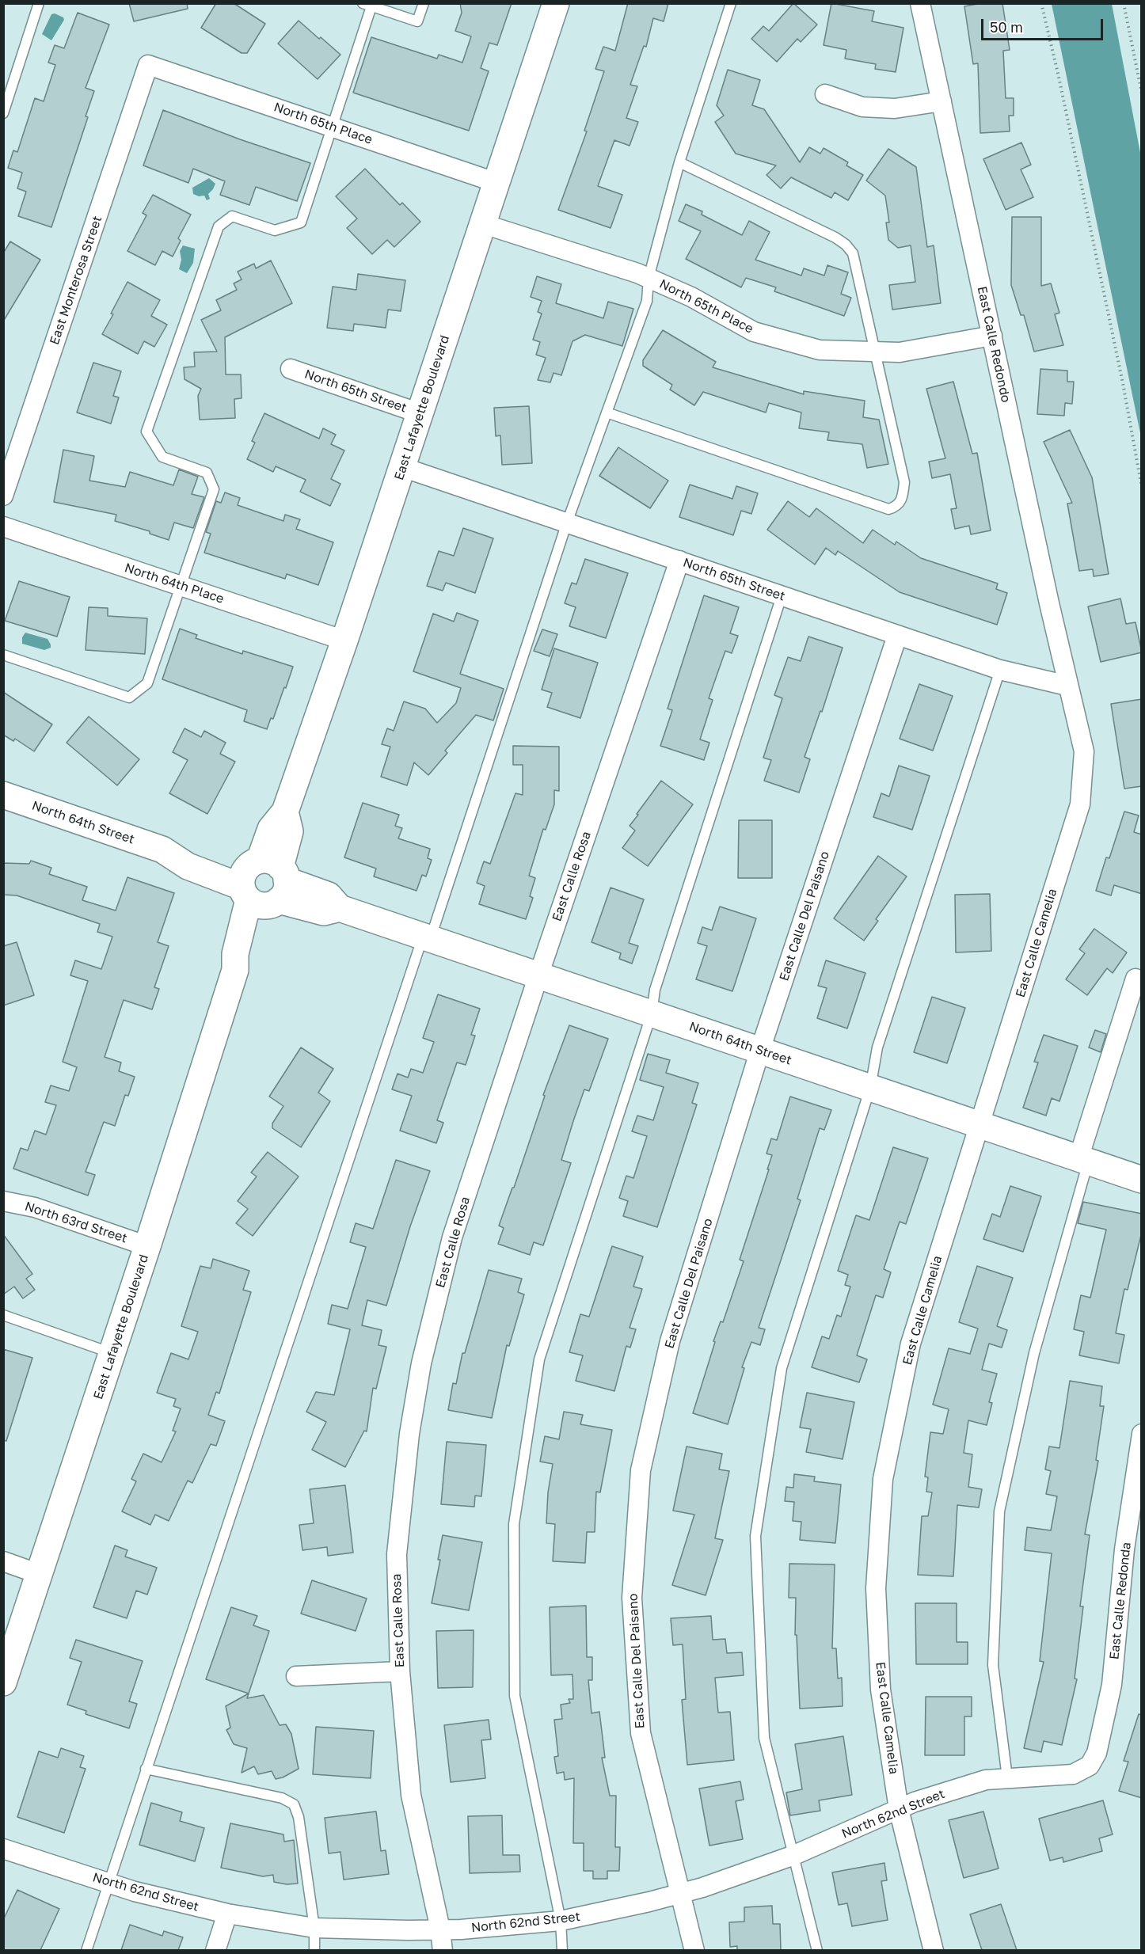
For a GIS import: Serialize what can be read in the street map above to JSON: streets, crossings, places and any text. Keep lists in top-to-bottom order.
{
  "streets": {
    "street": [
      "North 65th Place",
      "East Monterosa Street",
      "East Calle Redondo",
      "North 65th Street",
      "East Lafayette Boulevard",
      "North 64th Place",
      "North 64th Street",
      "East Calle Rosa",
      "East Calle Del Paisano",
      "East Calle Camelia",
      "North 63rd Street",
      "East Calle Redonda",
      "North 62nd Street"
    ]
  },
  "crossings": [
    ["North 65th Place", "East Monterosa Street"],
    ["North 65th Place", "East Calle Redondo"],
    ["North 65th Place", "East Lafayette Boulevard"],
    ["East Calle Redondo", "North 65th Street"],
    ["East Calle Redondo", "East Calle Camelia"],
    ["North 65th Street", "East Lafayette Boulevard"],
    ["North 65th Street", "East Calle Rosa"],
    ["North 65th Street", "East Calle Del Paisano"],
    ["North 65th Street", "East Calle Camelia"],
    ["East Lafayette Boulevard", "North 64th Place"],
    ["East Lafayette Boulevard", "North 64th Street"],
    ["East Lafayette Boulevard", "North 63rd Street"],
    ["North 64th Street", "East Calle Rosa"],
    ["North 64th Street", "East Calle Del Paisano"],
    ["North 64th Street", "East Calle Camelia"],
    ["East Calle Rosa", "North 62nd Street"],
    ["East Calle Del Paisano", "North 62nd Street"],
    ["East Calle Camelia", "North 62nd Street"],
    ["East Calle Redonda", "North 62nd Street"]
  ],
  "scale_bar": "50 m"
}
